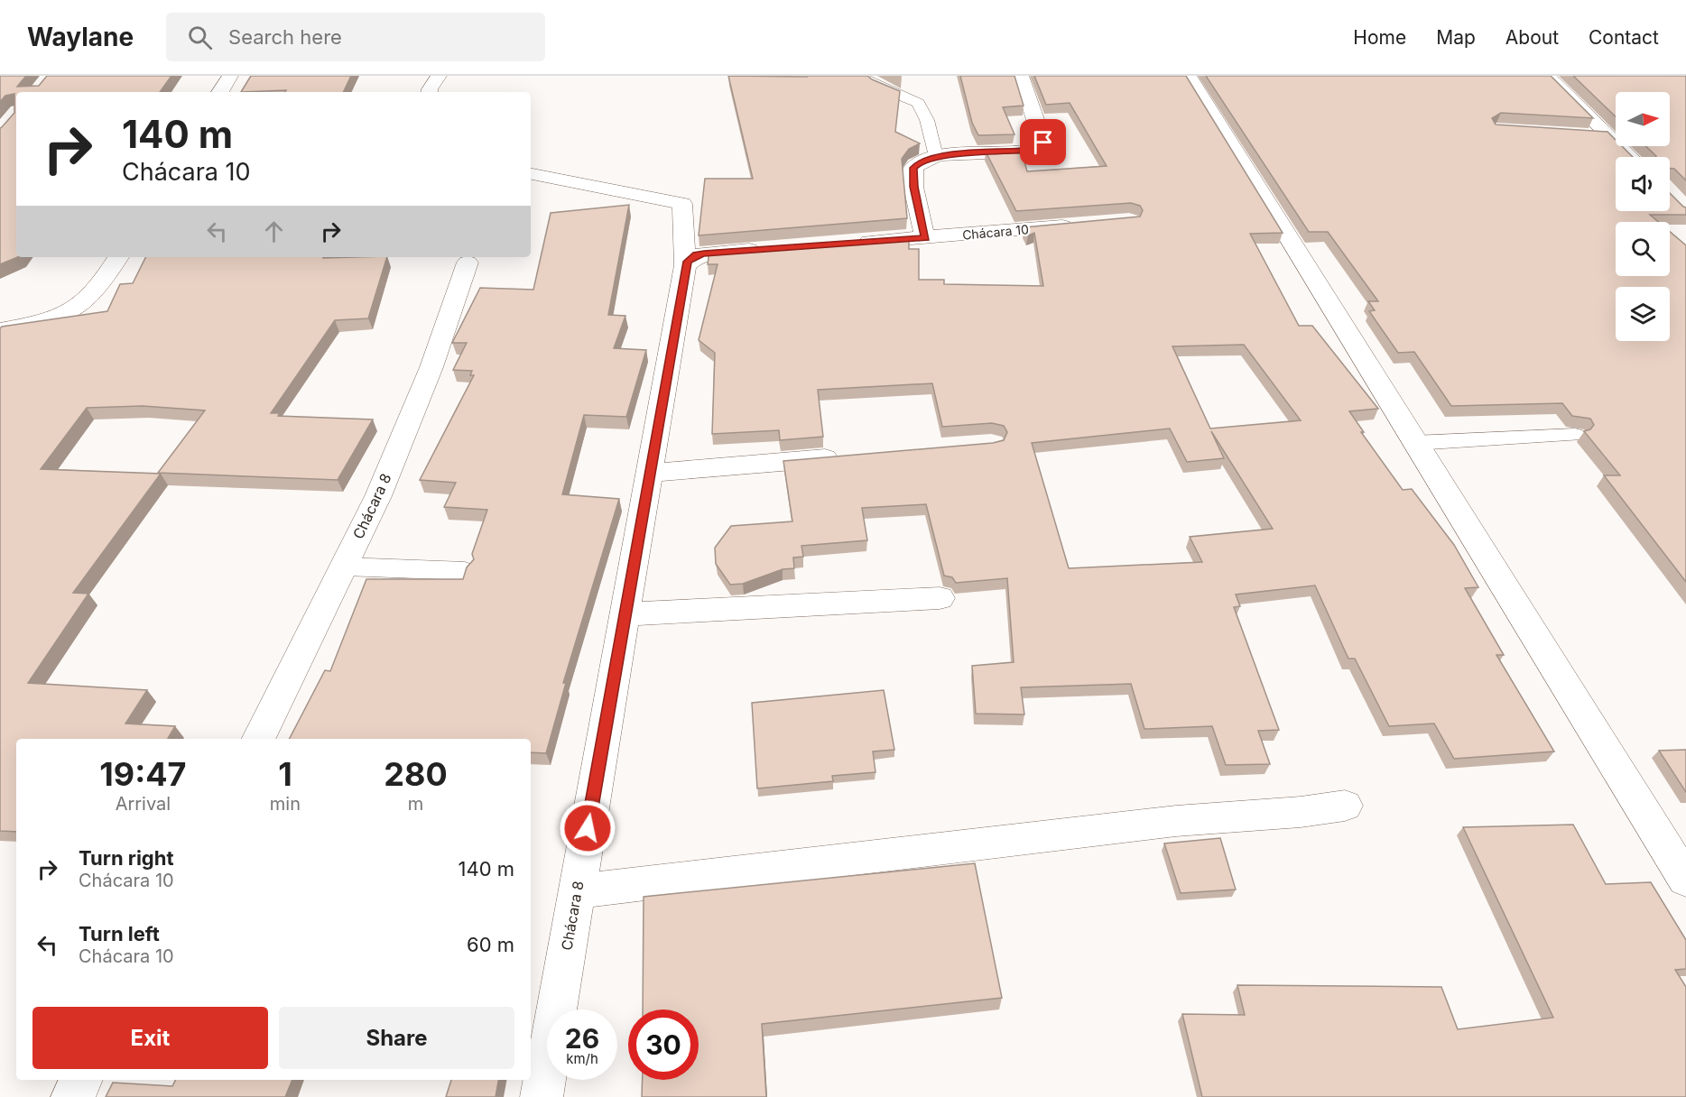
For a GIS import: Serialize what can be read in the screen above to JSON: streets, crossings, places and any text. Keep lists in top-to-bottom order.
{
  "streets": {
    "street": ["Chácara 10", "Chácara 8"]
  },
  "north": "right",
  "page": {
    "header": "Waylane",
    "search": "Search here",
    "nav": [
      "Home",
      "Map",
      "About",
      "Contact"
    ],
    "turn": ["140 m", "Chácara 10"],
    "eta": [
      "19:47",
      "Arrival",
      "1",
      "min",
      "280",
      "m"
    ],
    "list": [
      {
        "name": "Turn right",
        "note": "Chácara 10",
        "value": "140 m"
      },
      {
        "name": "Turn left",
        "note": "Chácara 10",
        "value": "60 m"
      }
    ],
    "buttons": ["Exit", "Share"],
    "speed": "26 km/h",
    "limit": "30"
  }
}
